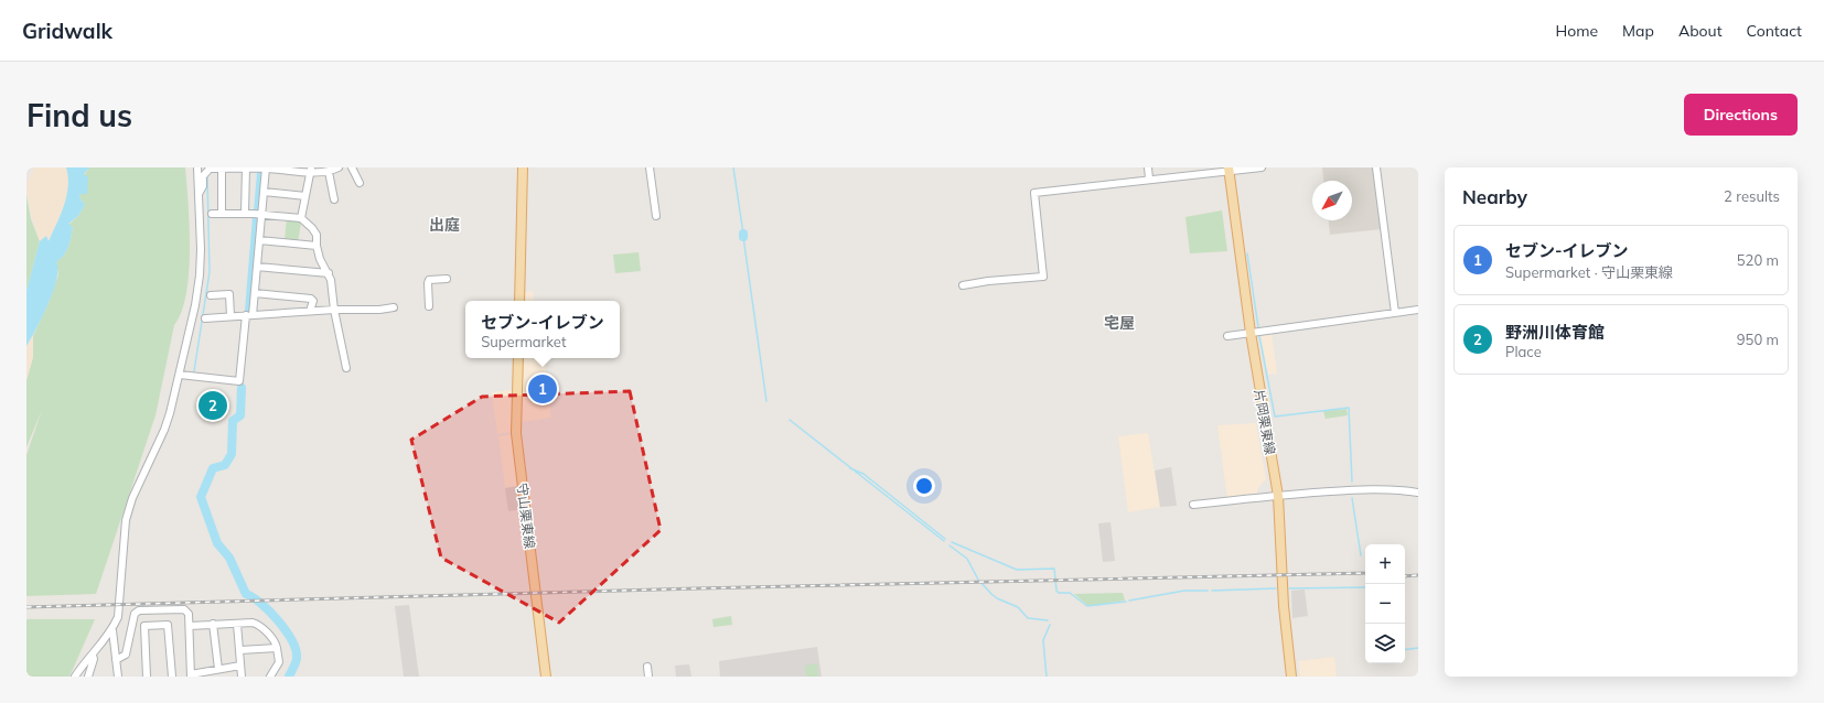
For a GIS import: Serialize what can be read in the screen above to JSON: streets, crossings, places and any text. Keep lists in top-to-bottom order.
{
  "streets": {
    "main road": ["片岡栗東線", "守山栗東線"]
  },
  "districts": ["出庭", "宅屋"],
  "north": "bottom left",
  "page": {
    "header": "Gridwalk",
    "nav": [
      "Home",
      "Map",
      "About",
      "Contact"
    ],
    "buttons": "Directions",
    "title": "Find us",
    "heading": ["Nearby", "2 results"],
    "list": [
      {
        "mark": "1",
        "name": "セブン-イレブン",
        "note": "Supermarket · 守山栗東線",
        "value": "520 m"
      },
      {
        "mark": "2",
        "name": "野洲川体育館",
        "note": "Place",
        "value": "950 m"
      }
    ],
    "popup": ["セブン-イレブン", "Supermarket"],
    "pins": ["1", "2"],
    "map_buttons": ["+", "−"]
  }
}
